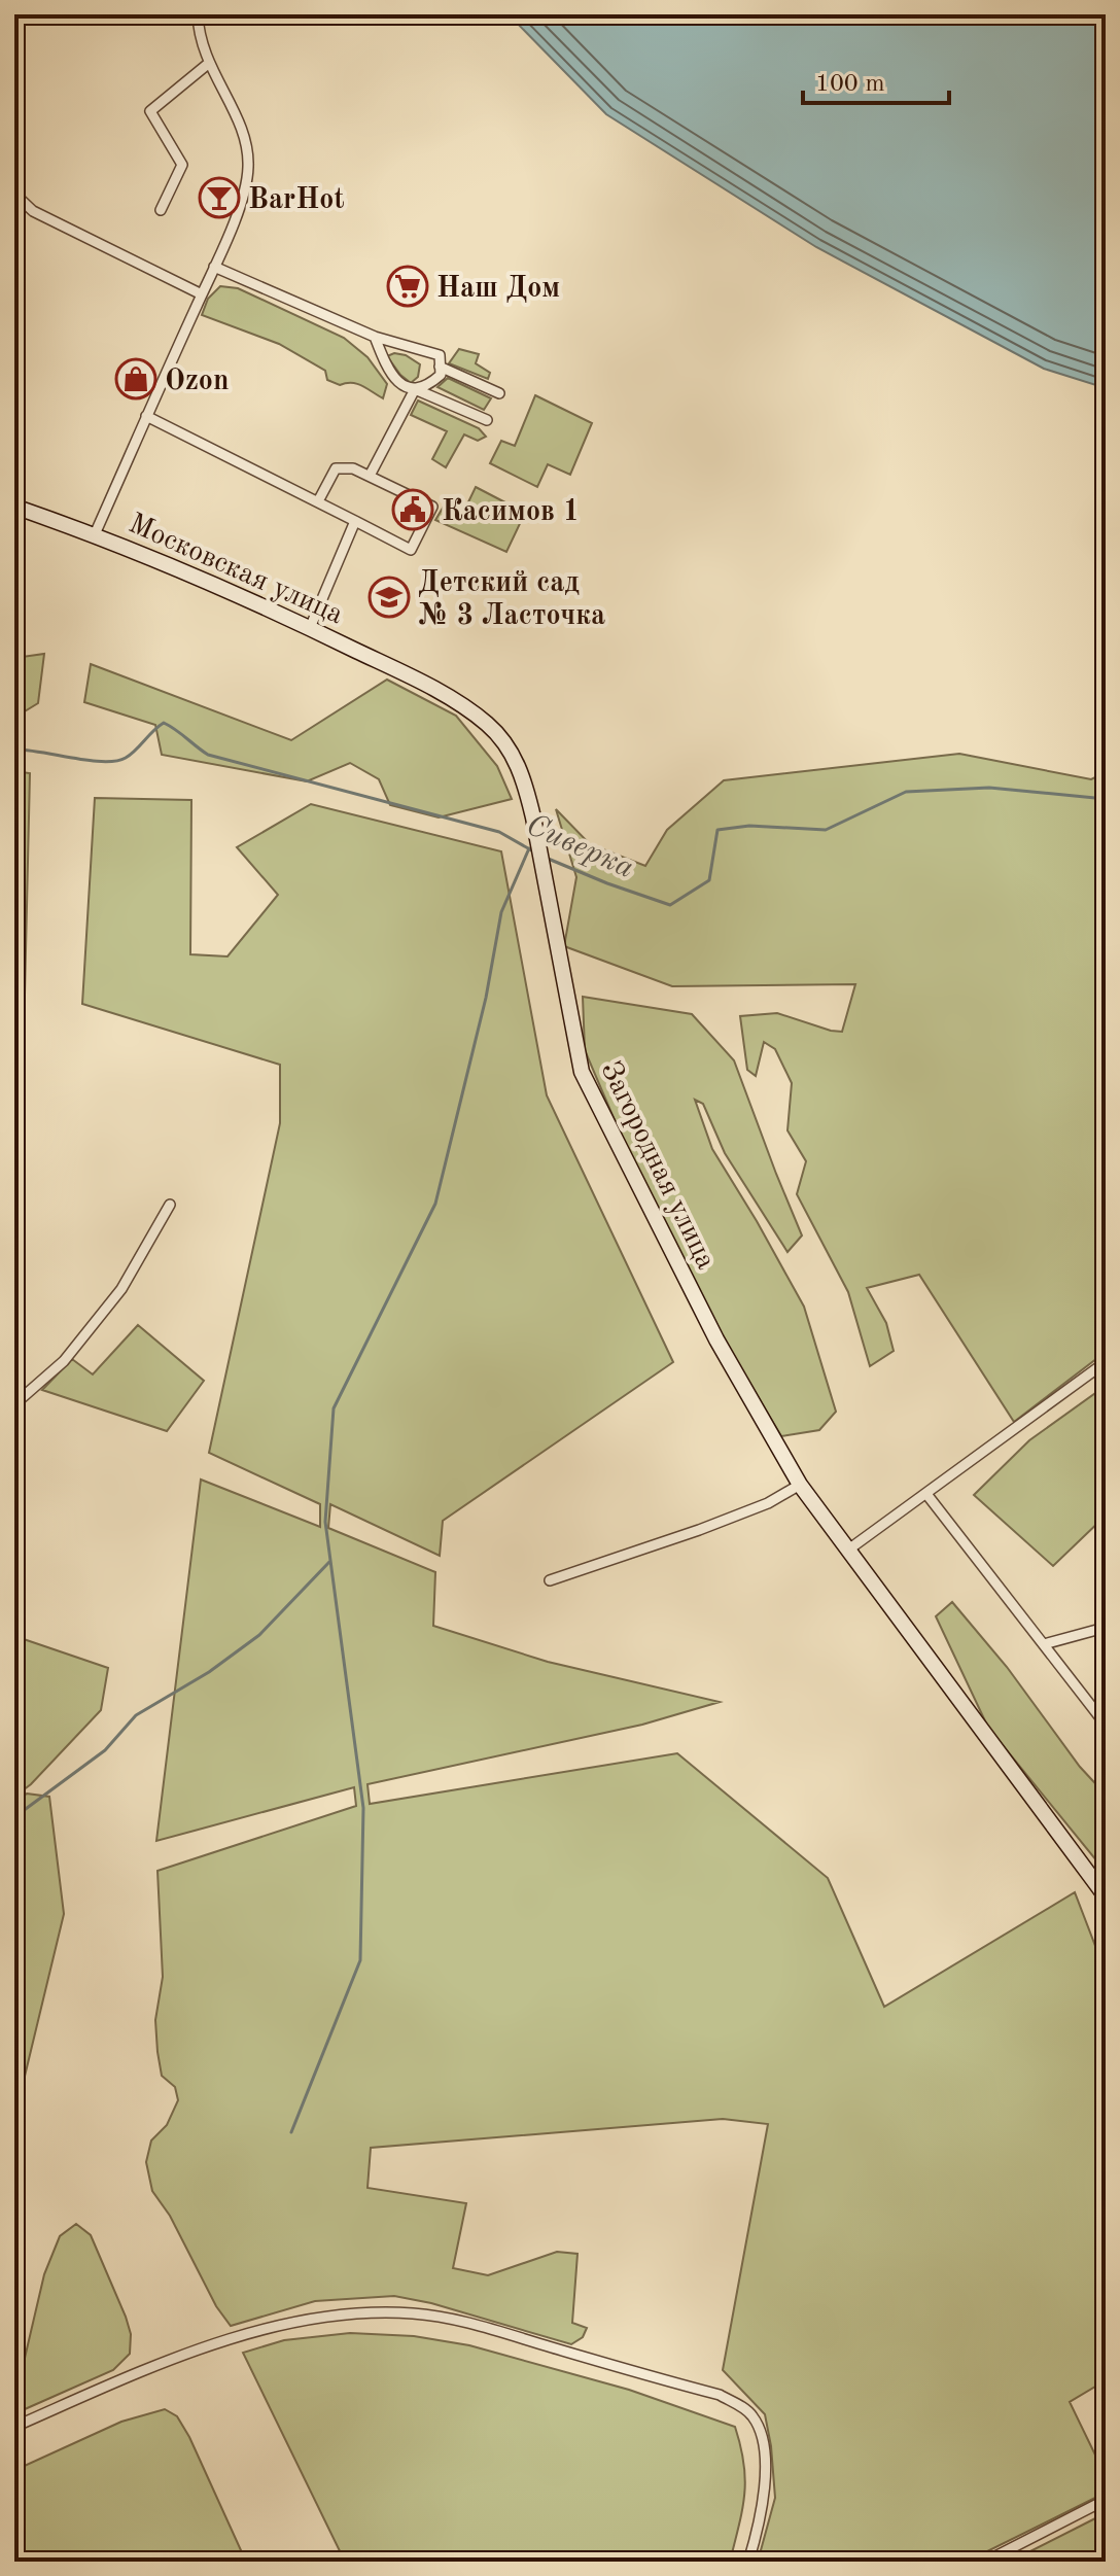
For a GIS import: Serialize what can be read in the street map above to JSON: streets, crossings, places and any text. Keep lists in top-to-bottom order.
{
  "streets": {
    "main road": ["Московская улица", "Загородная улица"]
  },
  "crossings": [
    ["Московская улица", "Загородная улица"]
  ],
  "water": ["Сиверка"],
  "places": {
    "bar": ["BarHot"],
    "supermarket": ["Наш Дом"],
    "shop": ["Ozon"],
    "public building": ["Касимов 1"],
    "school or university": ["Детский сад № 3 Ласточка"]
  },
  "scale_bar": "100 m"
}
